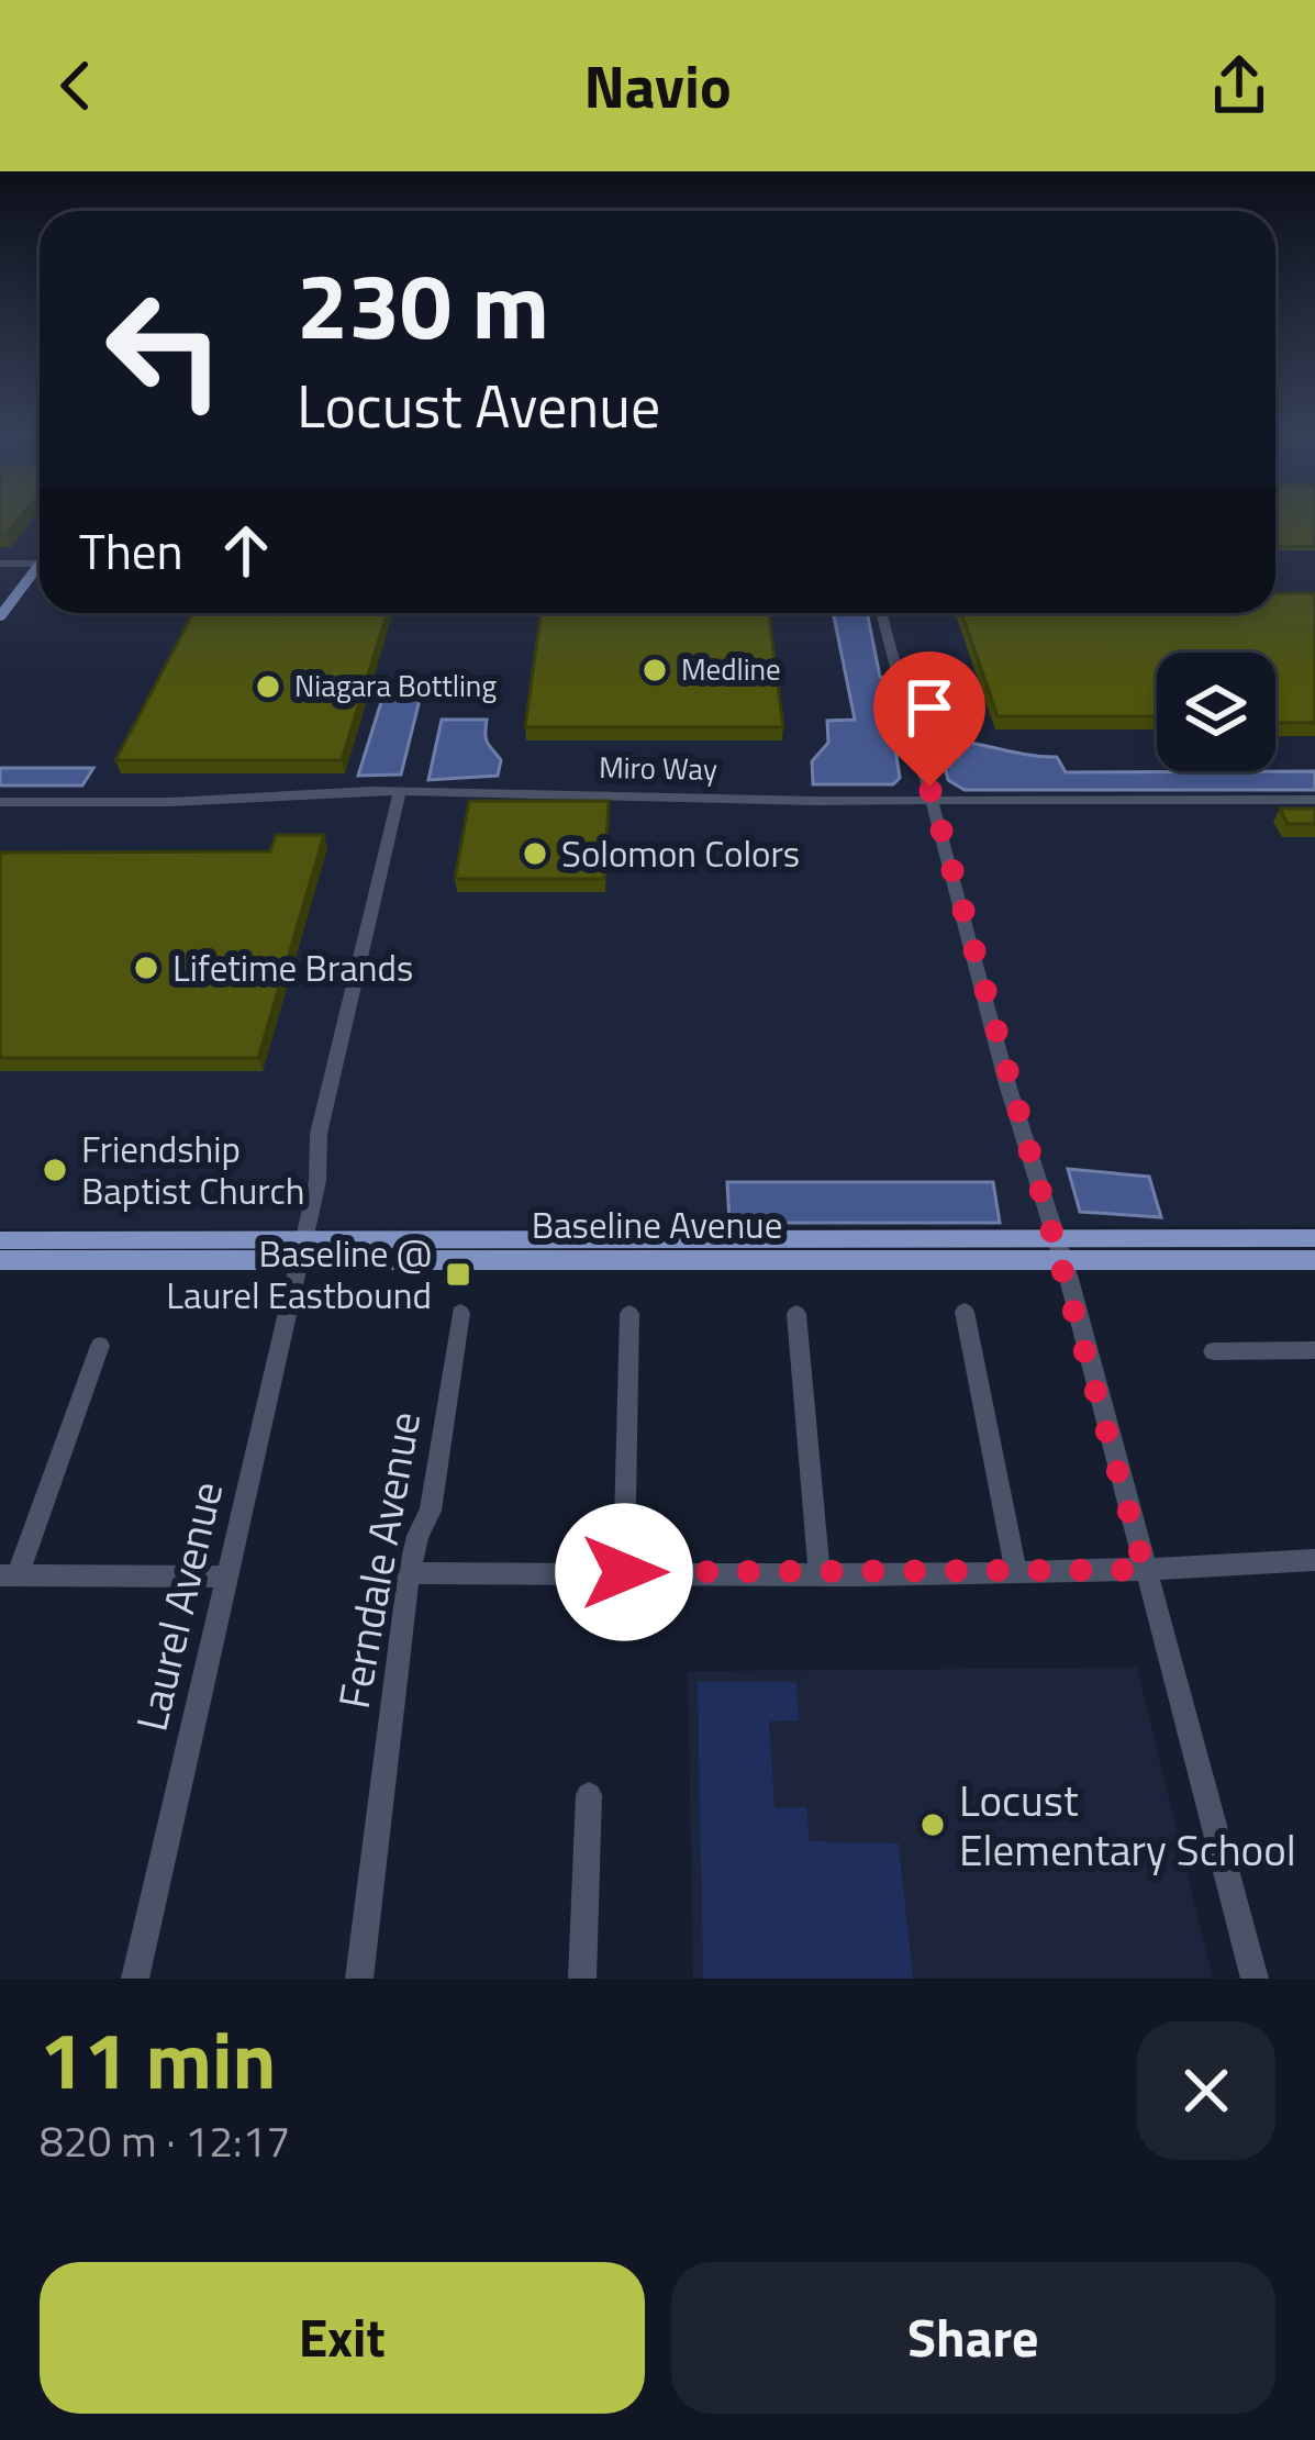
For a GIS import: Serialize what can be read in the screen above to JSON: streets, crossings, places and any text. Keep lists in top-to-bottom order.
{
  "streets": {
    "main road": ["Baseline Avenue"],
    "street": ["Miro Way", "Ferndale Avenue", "Laurel Avenue"]
  },
  "crossings": [
    ["Miro Way", "Laurel Avenue"],
    ["Baseline Avenue", "Laurel Avenue"]
  ],
  "places": {
    "other": [
      "Medline",
      "Niagara Bottling",
      "Solomon Colors",
      "Lifetime Brands",
      "Friendship Baptist Church",
      "Locust Elementary School"
    ],
    "transit": ["Baseline @ Laurel Eastbound"]
  },
  "page": {
    "header": "Navio",
    "turn": ["230 m", "Locust Avenue"],
    "then": "Then",
    "heading": ["11 min", "820 m · 12:17"],
    "buttons": ["Exit", "Share"]
  }
}
